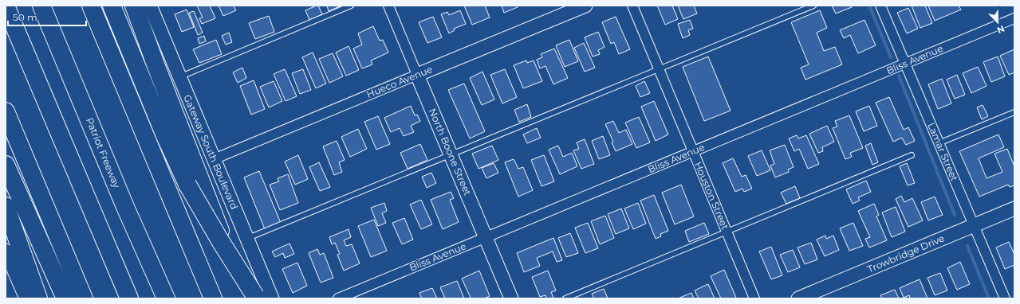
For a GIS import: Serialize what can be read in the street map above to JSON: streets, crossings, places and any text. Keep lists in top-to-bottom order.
{
  "streets": {
    "highway": ["Patriot Freeway"],
    "main road": [
      "Hueco Avenue",
      "Gateway South Boulevard",
      "North Boone Street",
      "Trowbridge Drive"
    ],
    "street": ["Bliss Avenue", "Lamar Street", "Houston Street"]
  },
  "crossings": [
    ["Bliss Avenue", "North Boone Street"],
    ["Bliss Avenue", "Lamar Street"],
    ["Bliss Avenue", "Houston Street"],
    ["Hueco Avenue", "Gateway South Boulevard"],
    ["Hueco Avenue", "North Boone Street"],
    ["Lamar Street", "Trowbridge Drive"]
  ],
  "scale_bar": "50 m",
  "north": "bottom right"
}
